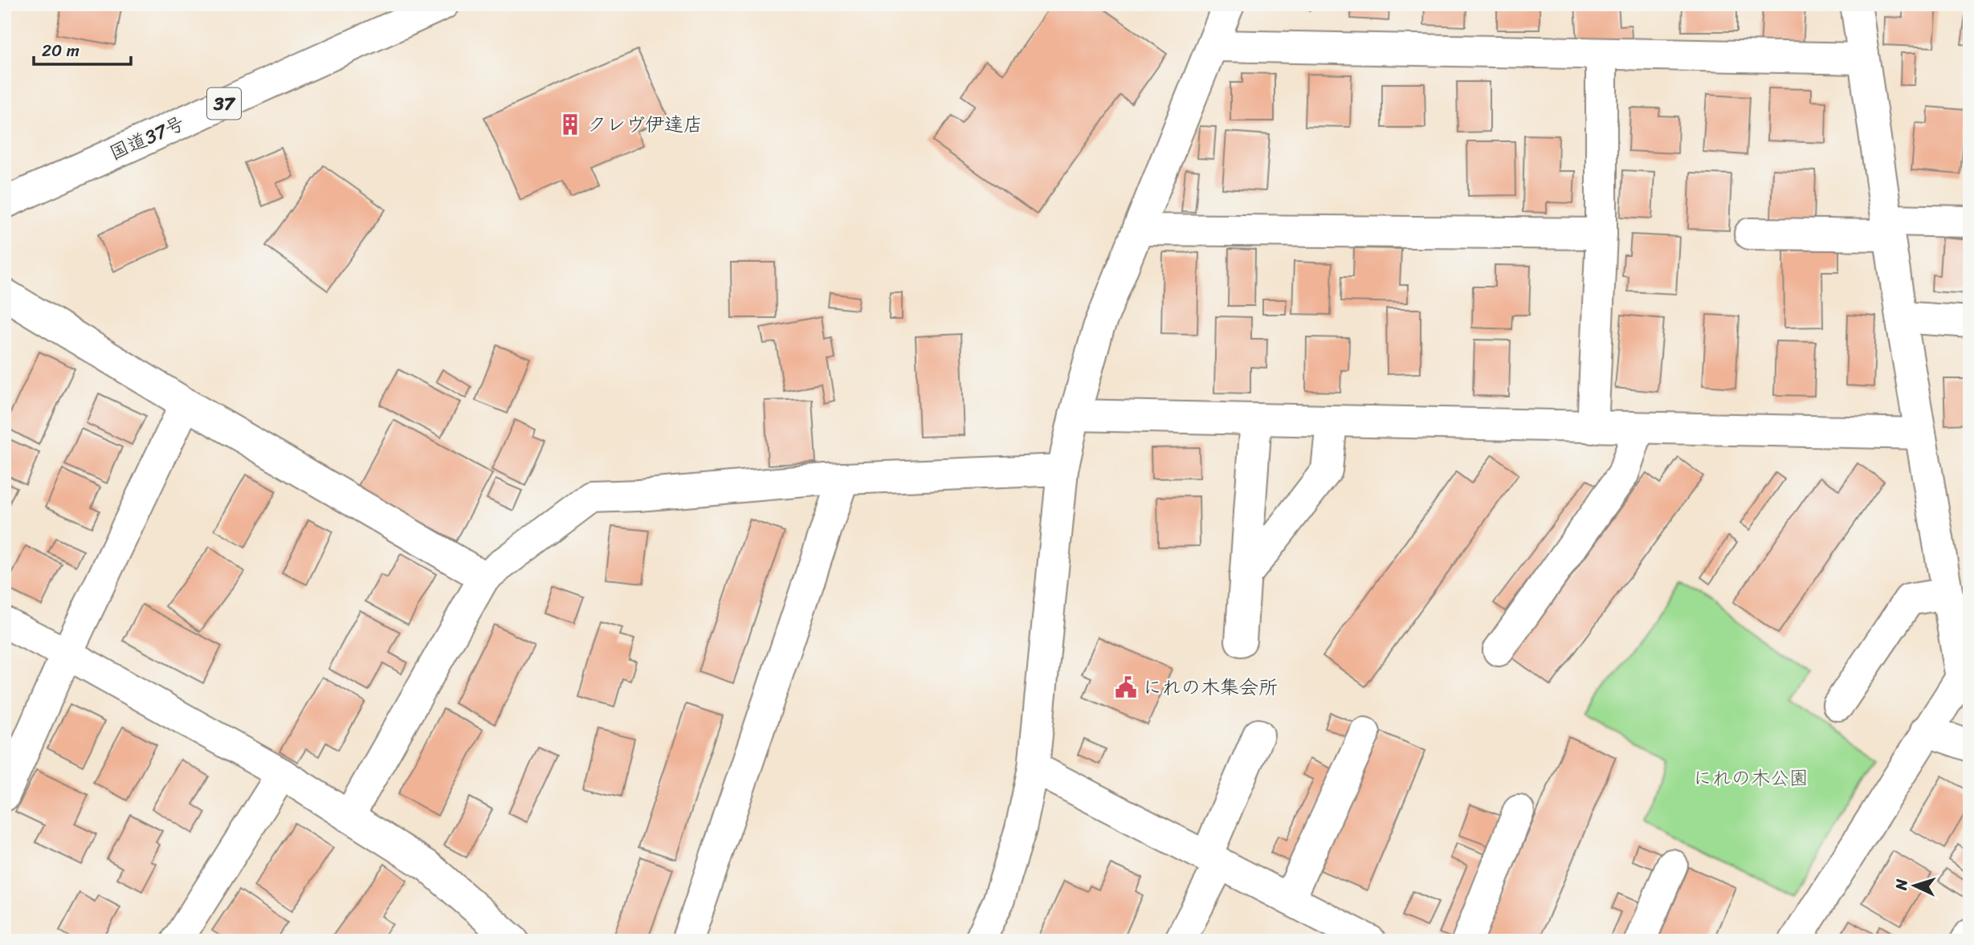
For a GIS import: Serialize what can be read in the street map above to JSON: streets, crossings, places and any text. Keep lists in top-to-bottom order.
{
  "streets": {
    "main road": ["37", "国道37号"]
  },
  "parks": ["にれの木公園"],
  "places": {
    "building": ["クレヴ伊達店"],
    "public building": ["にれの木集会所"]
  },
  "scale_bar": "20 m",
  "north": "left"
}
